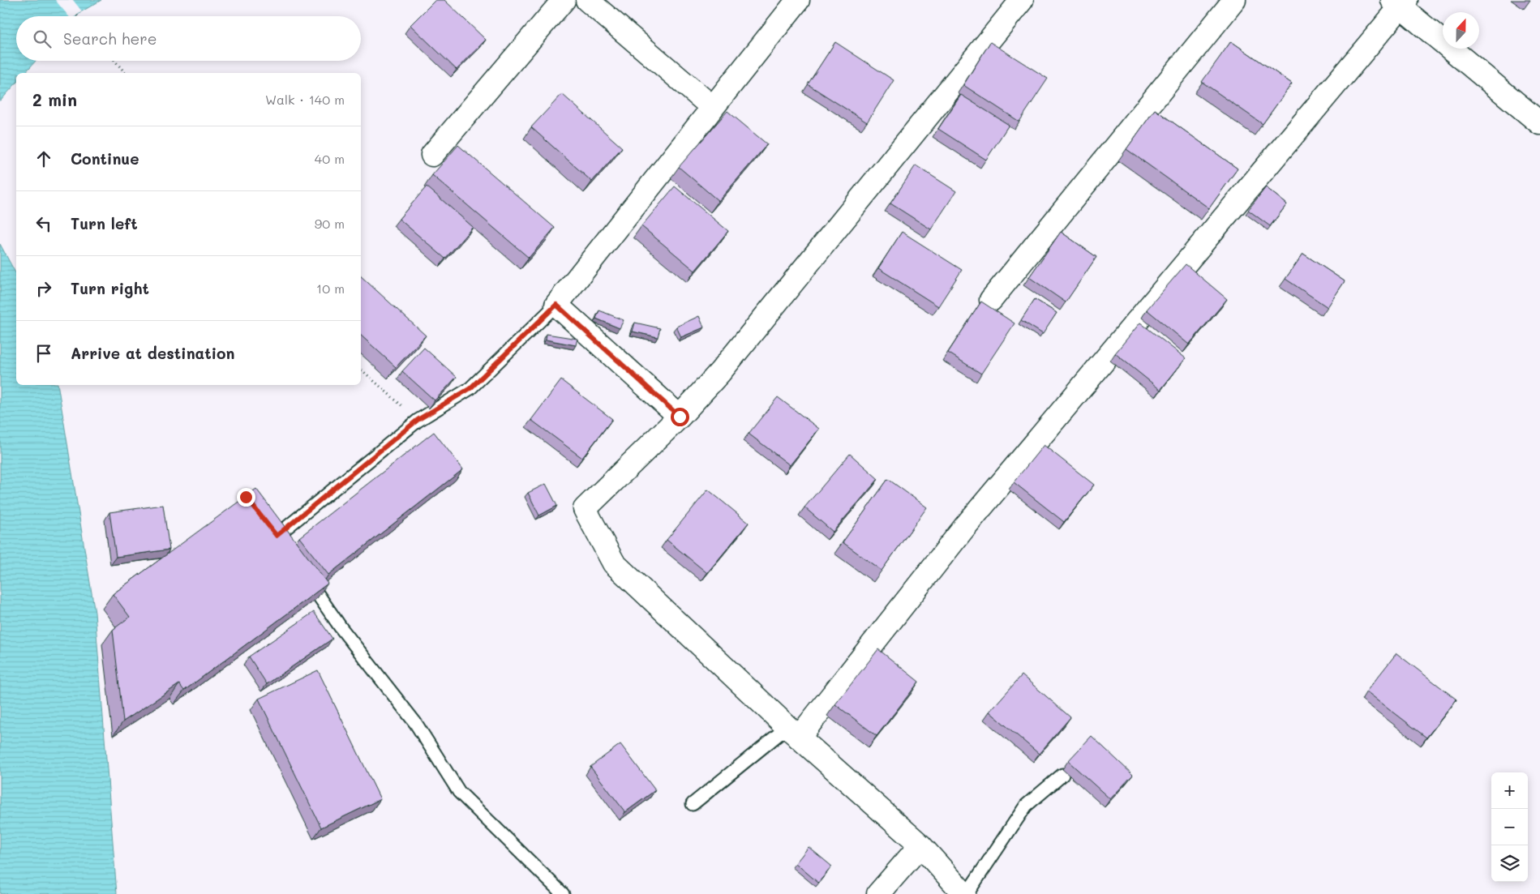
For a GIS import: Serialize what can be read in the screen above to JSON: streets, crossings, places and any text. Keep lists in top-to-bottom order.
{
  "north": "top",
  "page": {
    "search": "Search here",
    "heading": ["2 min", "Walk · 140 m"],
    "list": [
      ["Continue", "40 m"],
      ["Turn left", "90 m"],
      ["Turn right", "10 m"],
      "Arrive at destination"
    ],
    "map_buttons": ["+", "−"]
  }
}
